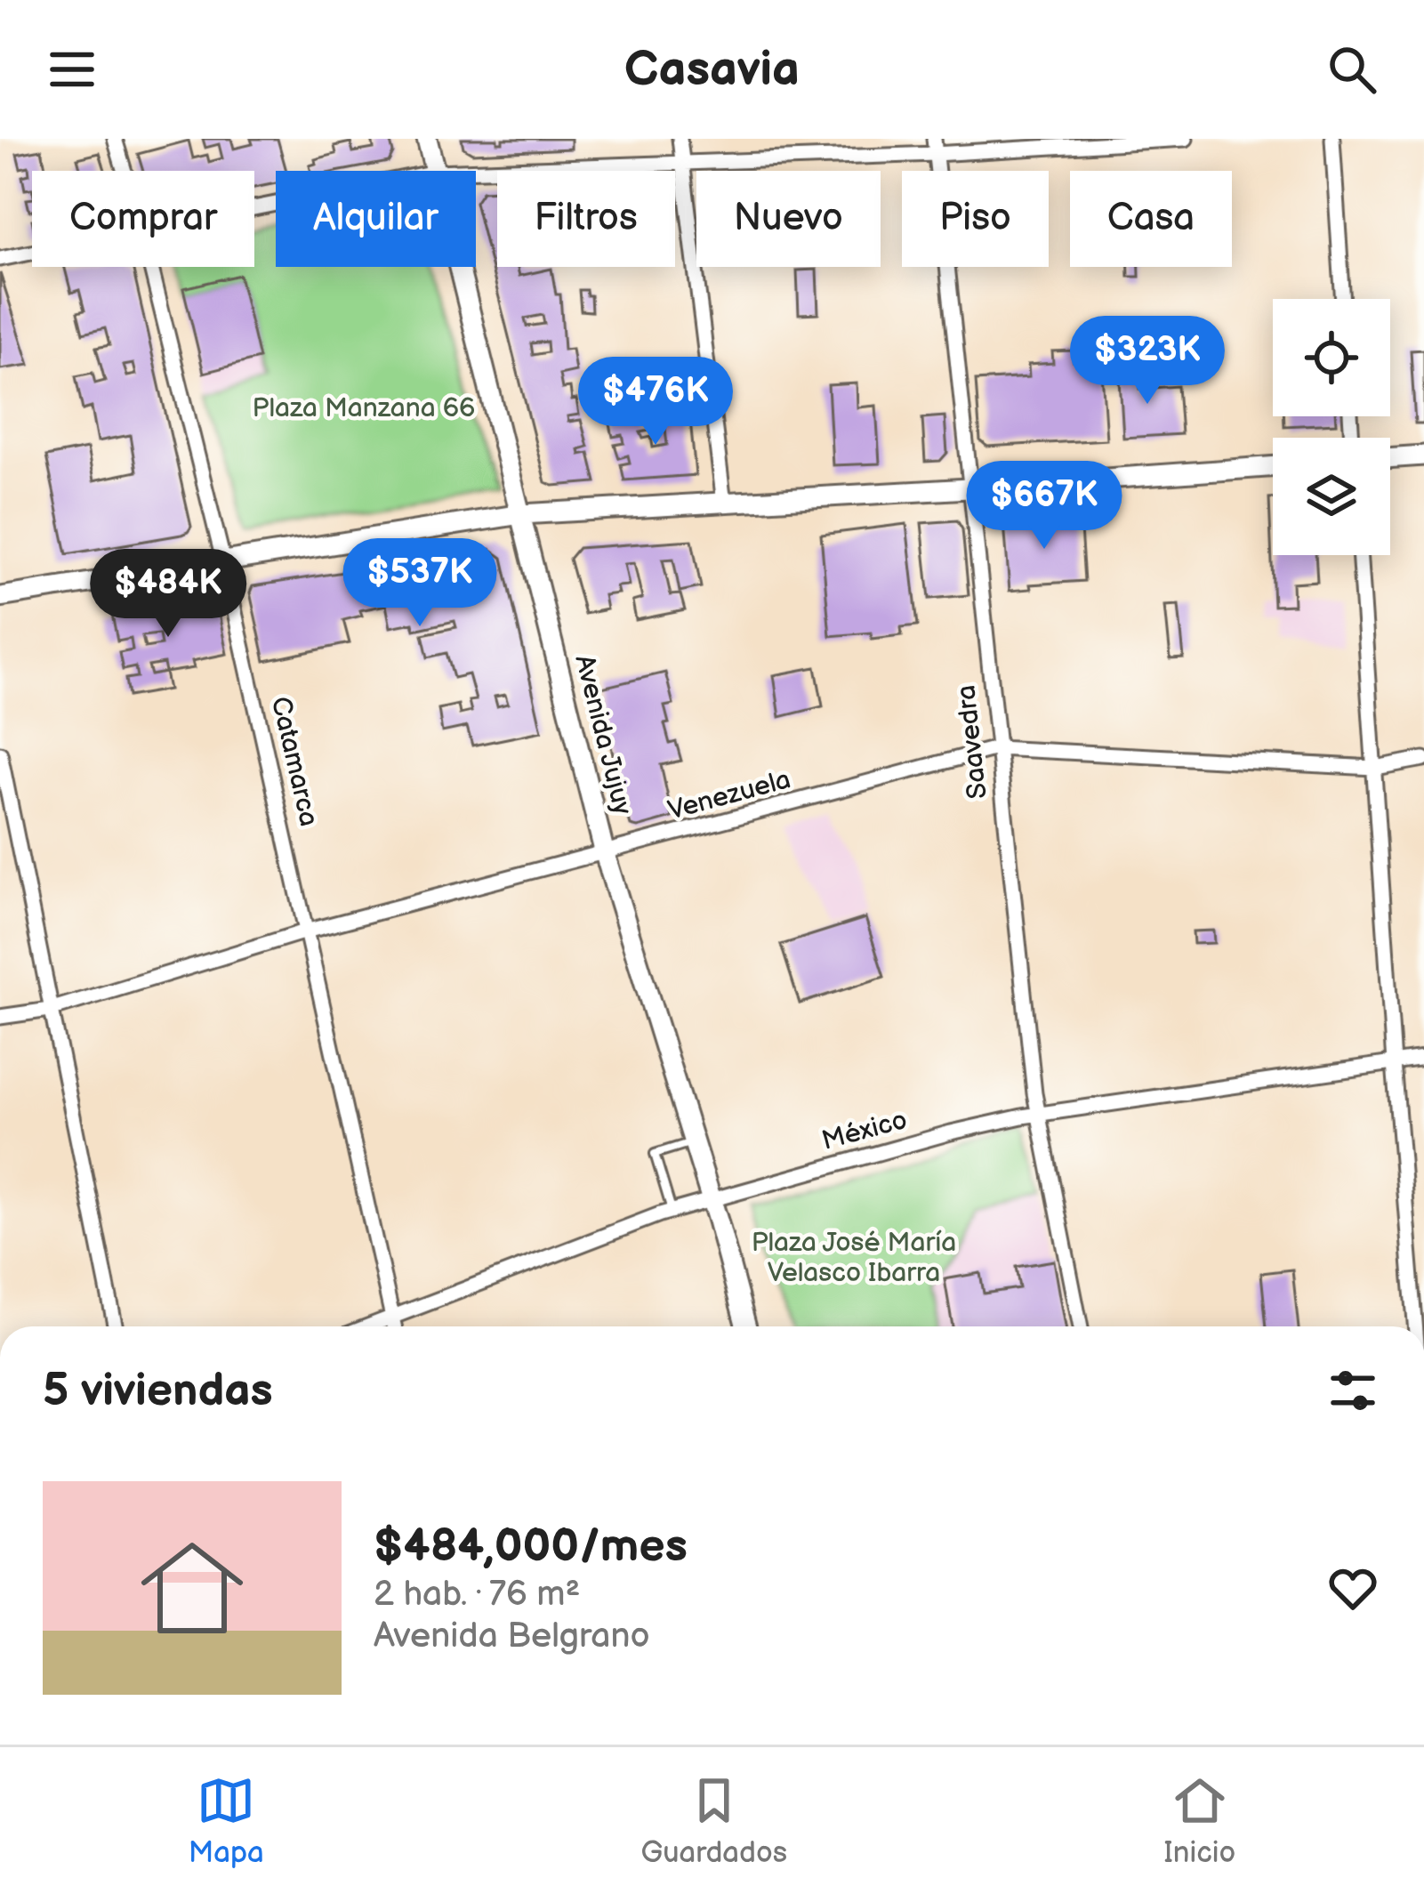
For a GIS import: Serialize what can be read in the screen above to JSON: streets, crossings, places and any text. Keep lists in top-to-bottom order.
{
  "streets": {
    "main road": ["Avenida Jujuy"],
    "street": [
      "Saavedra",
      "Catamarca",
      "Venezuela",
      "México"
    ]
  },
  "crossings": [
    ["Avenida Jujuy", "Venezuela"],
    ["Avenida Jujuy", "México"],
    ["Saavedra", "Venezuela"],
    ["Saavedra", "México"],
    ["Catamarca", "Venezuela"],
    ["Catamarca", "México"]
  ],
  "parks": ["Plaza Manzana 66", "Plaza José María Velasco Ibarra"],
  "page": {
    "header": "Casavia",
    "chip": [
      "Comprar",
      "Alquilar",
      "Filtros",
      "Nuevo",
      "Piso",
      "Casa"
    ],
    "price": [
      "$323K",
      "$476K",
      "$667K",
      "$537K",
      "$484K"
    ],
    "heading": "5 viviendas",
    "list": [
      {
        "name": "$484,000/mes",
        "note": "2 hab. · 76 m² · Avenida Belgrano"
      }
    ],
    "tabs": ["Mapa", "Guardados", "Inicio"]
  }
}
